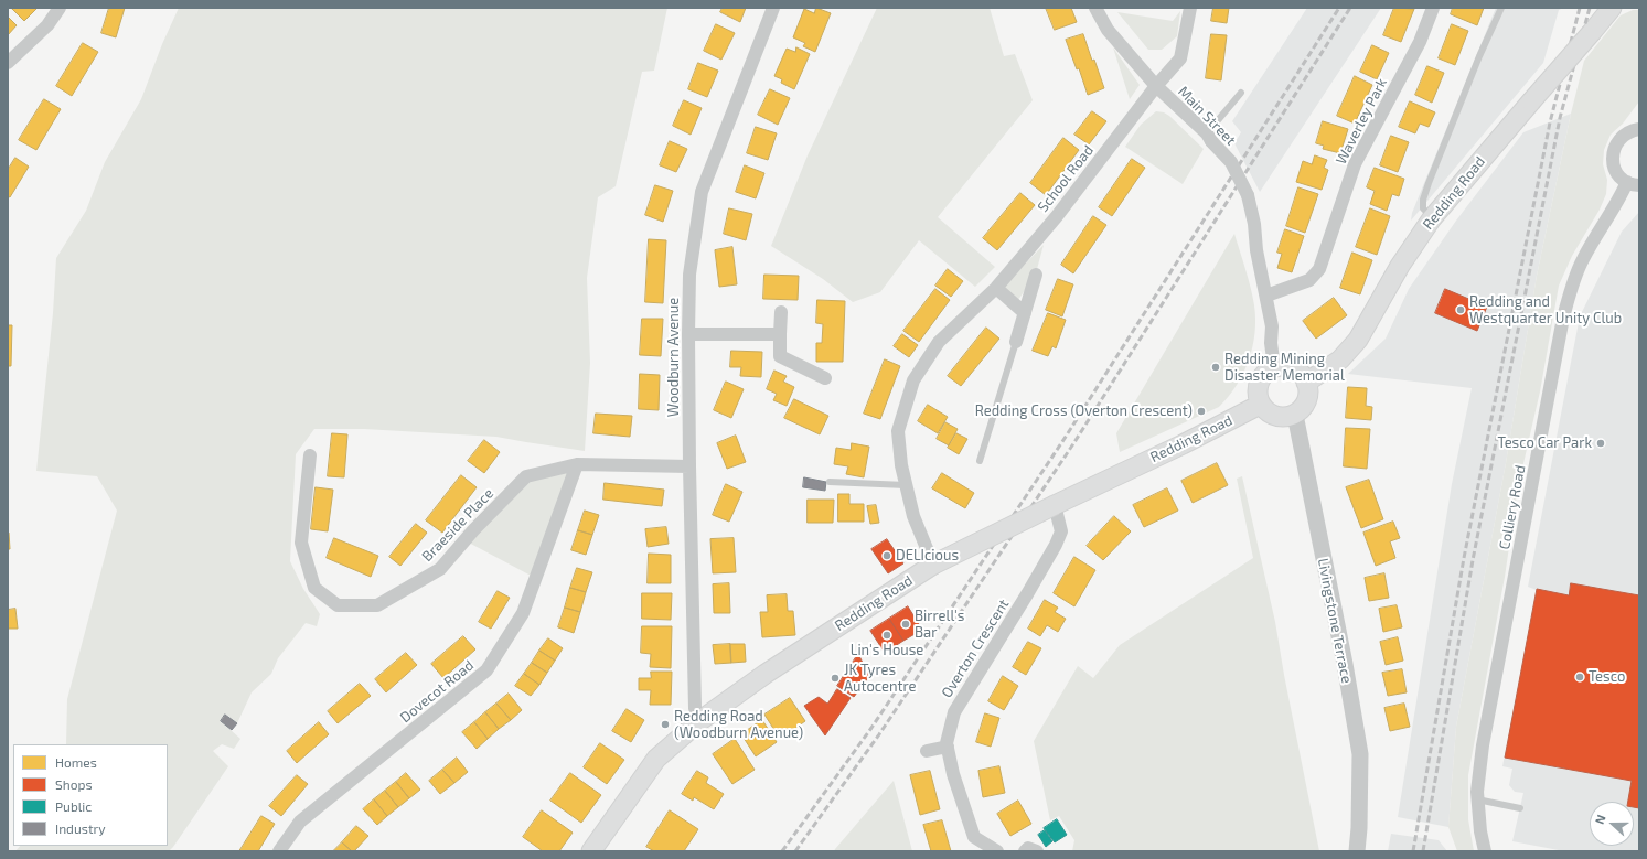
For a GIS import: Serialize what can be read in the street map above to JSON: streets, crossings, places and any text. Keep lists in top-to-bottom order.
{
  "streets": {
    "main road": ["Redding Road"],
    "street": [
      "Main Street",
      "Waverley Park",
      "School Road",
      "Woodburn Avenue",
      "Colliery Road",
      "Braeside Place",
      "Livingstone Terrace",
      "Overton Crescent",
      "Dovecot Road"
    ]
  },
  "crossings": [
    ["Main Street", "Waverley Park"],
    ["Main Street", "School Road"],
    ["Main Street", "Redding Road"],
    ["Main Street", "Livingstone Terrace"],
    ["School Road", "Redding Road"],
    ["Redding Road", "Woodburn Avenue"],
    ["Redding Road", "Livingstone Terrace"],
    ["Redding Road", "Overton Crescent"],
    ["Woodburn Avenue", "Braeside Place"],
    ["Braeside Place", "Dovecot Road"]
  ],
  "places": [
    "Redding and Westquarter Unity Club",
    "Redding Mining Disaster Memorial",
    "Redding Cross (Overton Crescent)",
    "Tesco Car Park",
    "DELIcious",
    "Birrell's Bar",
    "Lin's House",
    "Tesco",
    "JK Tyres Autocentre",
    "Redding Road (Woodburn Avenue)"
  ],
  "legend": [
    "Homes",
    "Shops",
    "Public",
    "Industry"
  ],
  "north": "left"
}
